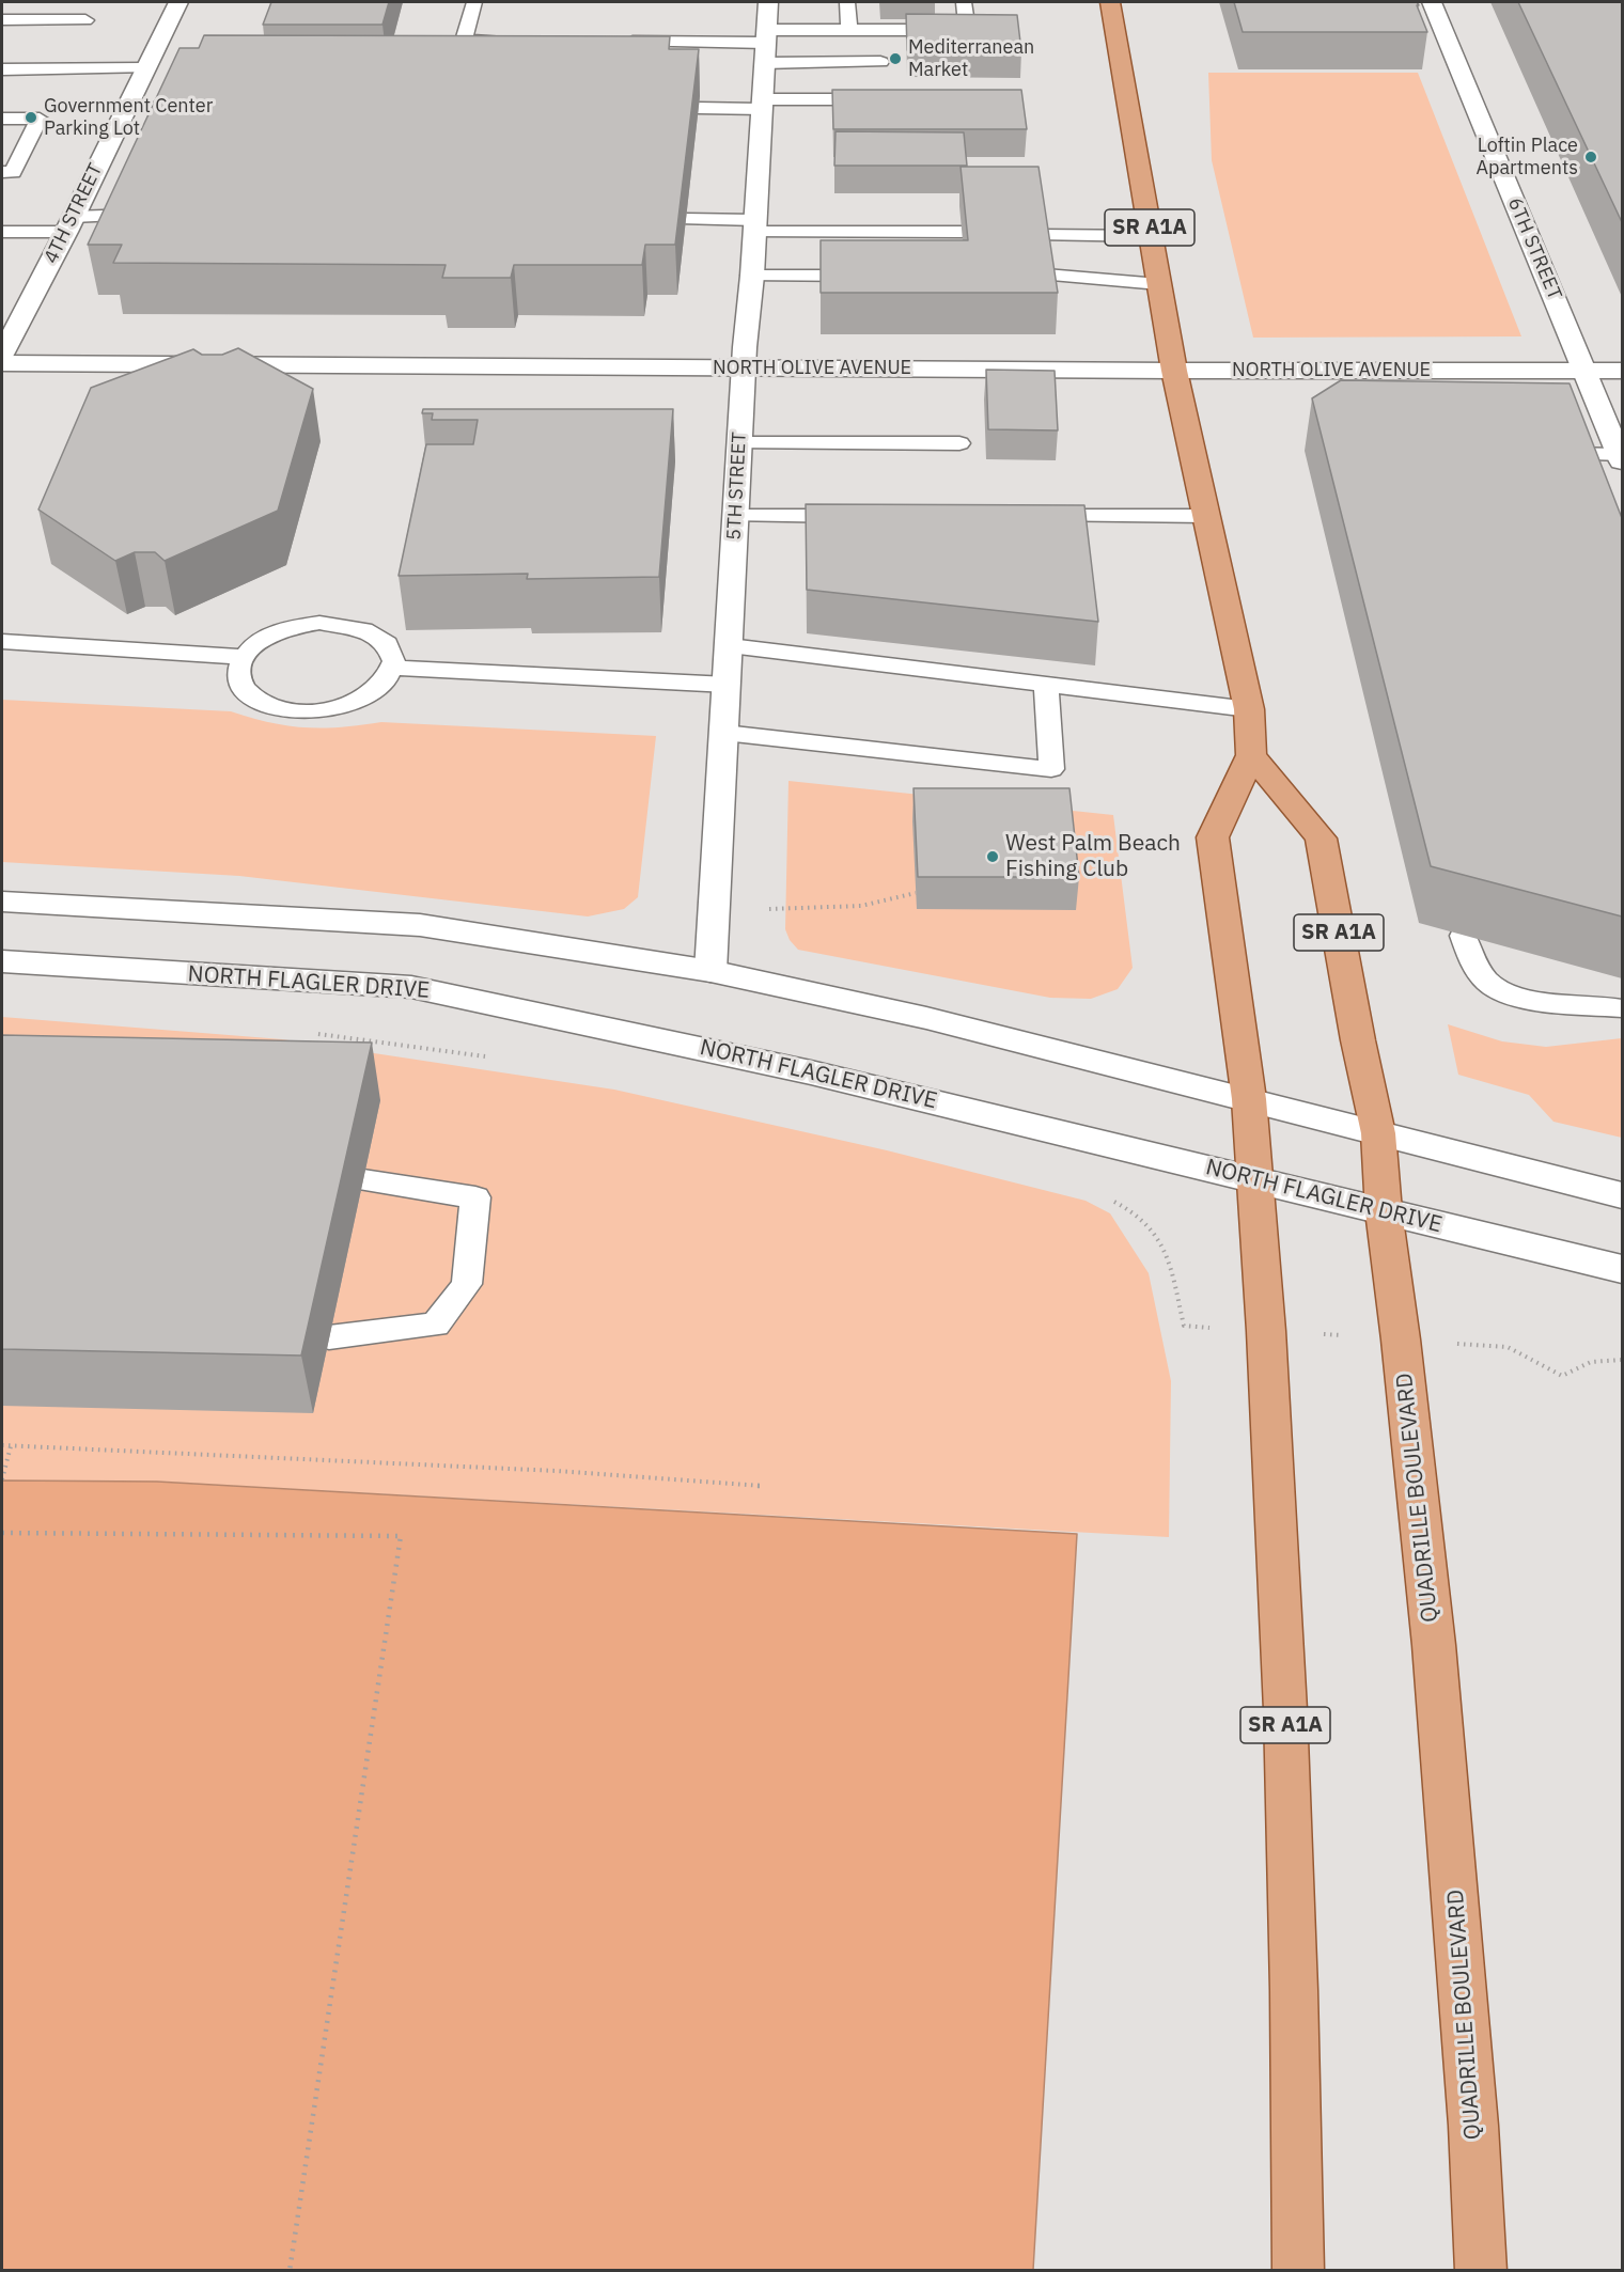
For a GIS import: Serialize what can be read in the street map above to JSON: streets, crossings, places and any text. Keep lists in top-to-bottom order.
{
  "streets": {
    "main road": ["SR A1A", "QUADRILLE BOULEVARD"],
    "street": [
      "4TH STREET",
      "6TH STREET",
      "NORTH OLIVE AVENUE",
      "5TH STREET",
      "NORTH FLAGLER DRIVE"
    ]
  },
  "crossings": [
    ["SR A1A", "NORTH OLIVE AVENUE"],
    ["SR A1A", "NORTH FLAGLER DRIVE"],
    ["SR A1A", "QUADRILLE BOULEVARD"],
    ["6TH STREET", "NORTH OLIVE AVENUE"],
    ["NORTH OLIVE AVENUE", "5TH STREET"],
    ["NORTH FLAGLER DRIVE", "QUADRILLE BOULEVARD"]
  ],
  "places": [
    "Mediterranean Market",
    "Government Center Parking Lot",
    "Loftin Place Apartments",
    "West Palm Beach Fishing Club"
  ]
}
